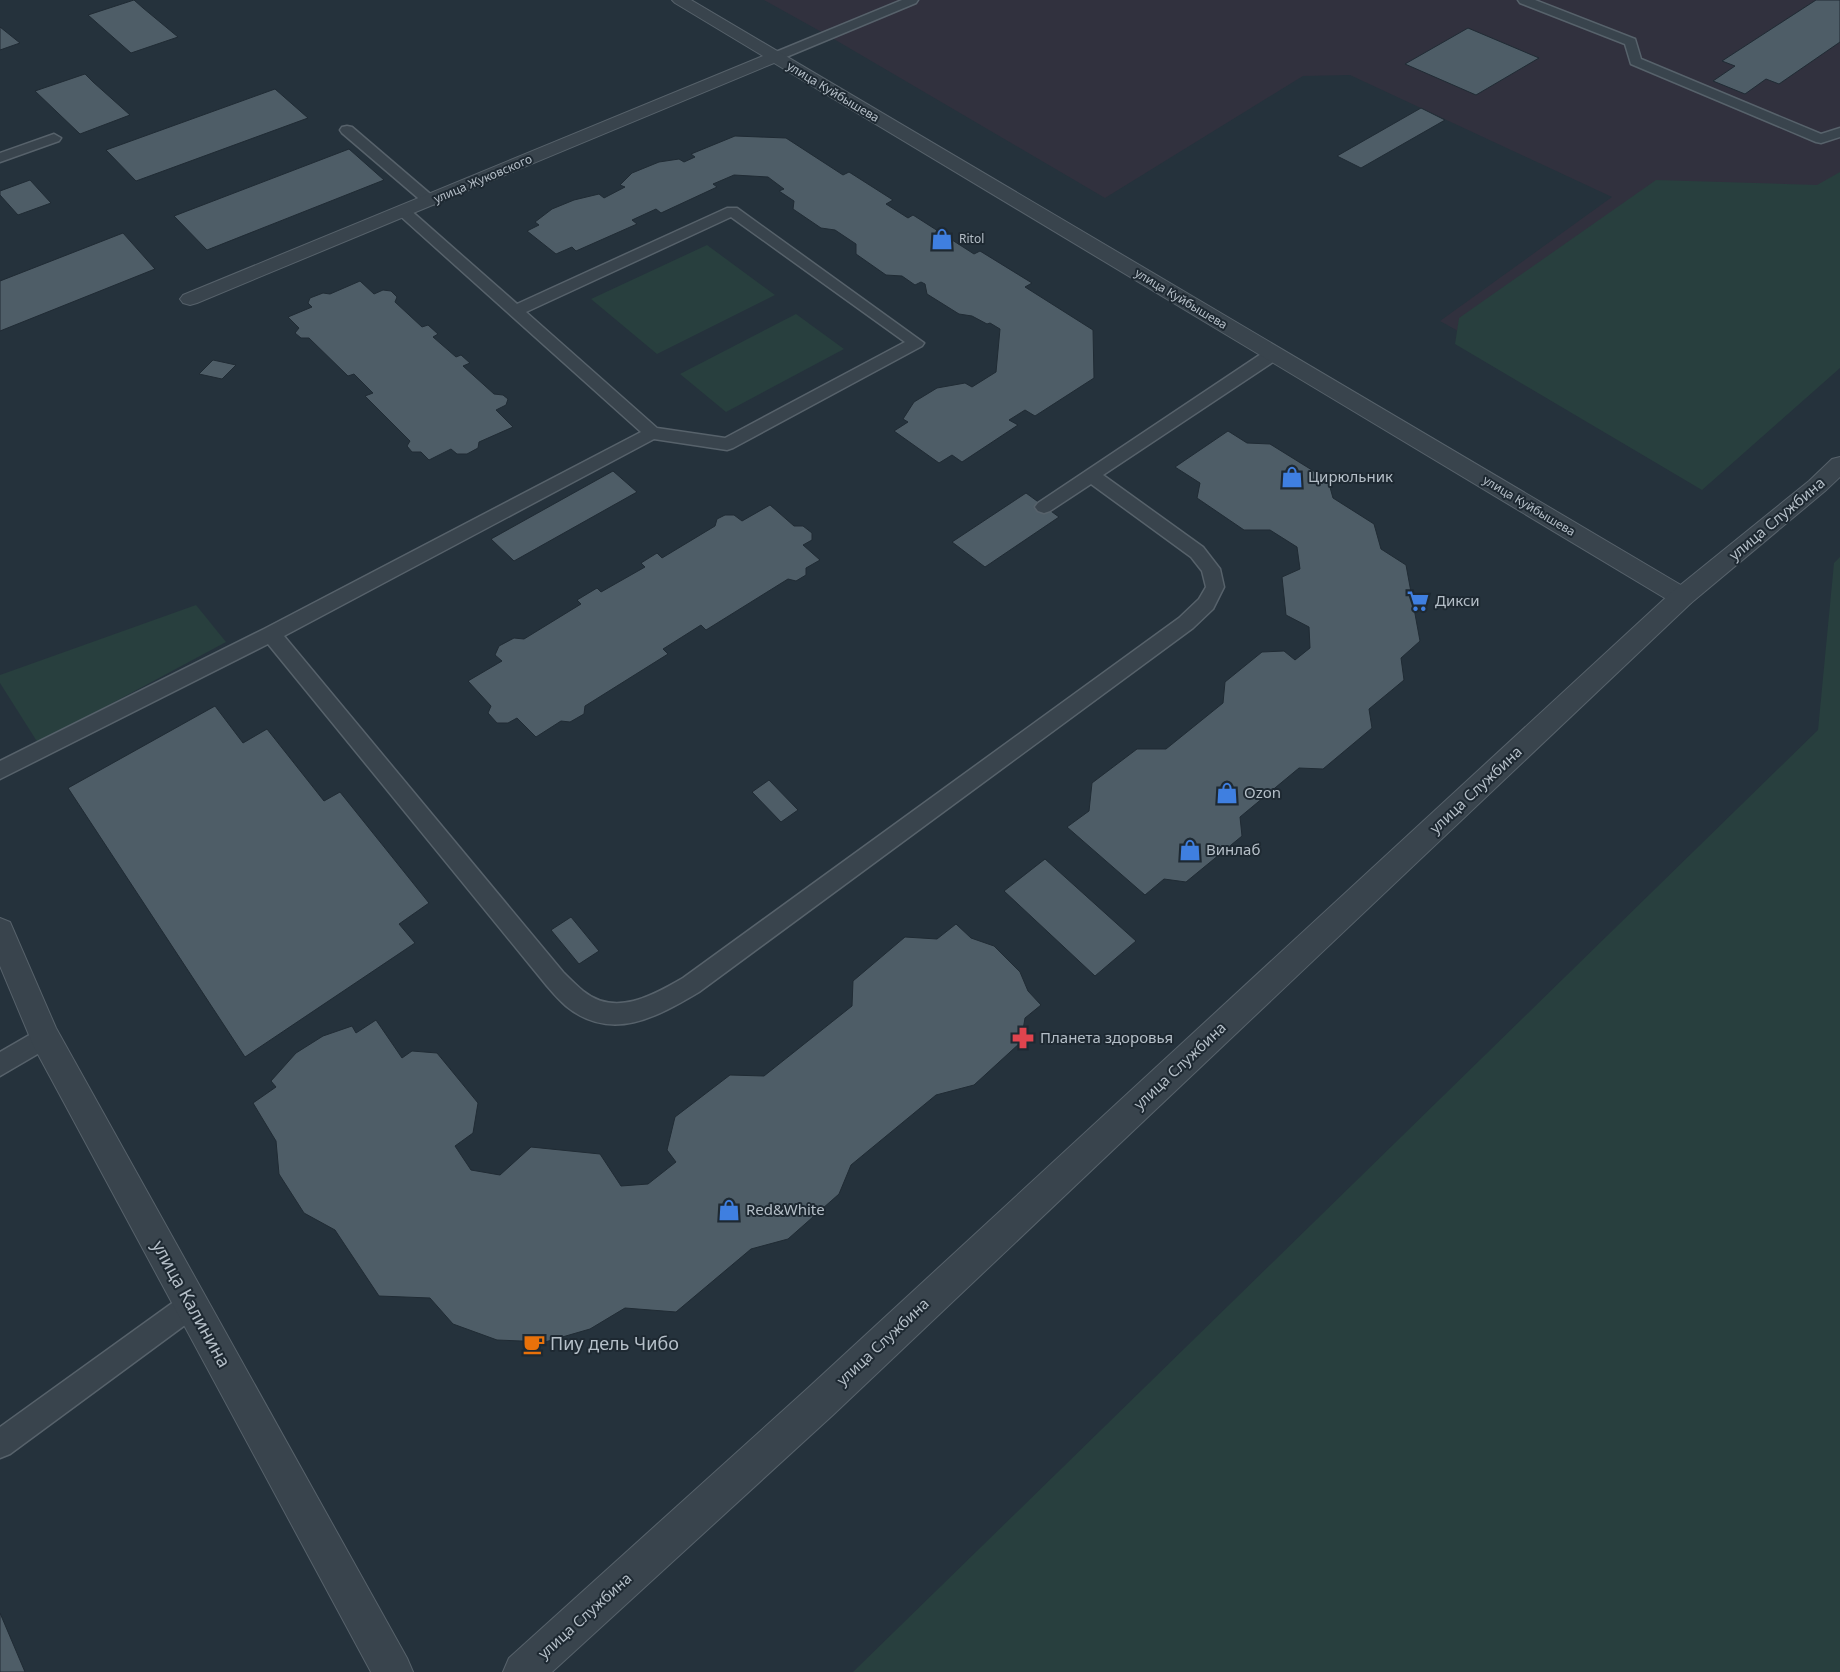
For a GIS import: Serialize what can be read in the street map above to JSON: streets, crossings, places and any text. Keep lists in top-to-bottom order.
{
  "streets": {
    "street": [
      "улица Куйбышева",
      "улица Жуковского",
      "улица Службина",
      "улица Калинина"
    ]
  },
  "crossings": [
    ["улица Куйбышева", "улица Жуковского"],
    ["улица Куйбышева", "улица Службина"]
  ],
  "places": {
    "shop": [
      "Ritol",
      "Цирюльник",
      "Ozon",
      "Винлаб",
      "Red&White"
    ],
    "supermarket": ["Дикси"],
    "pharmacy": ["Планета здоровья"],
    "cafe": ["Пиу дель Чибо"]
  }
}
